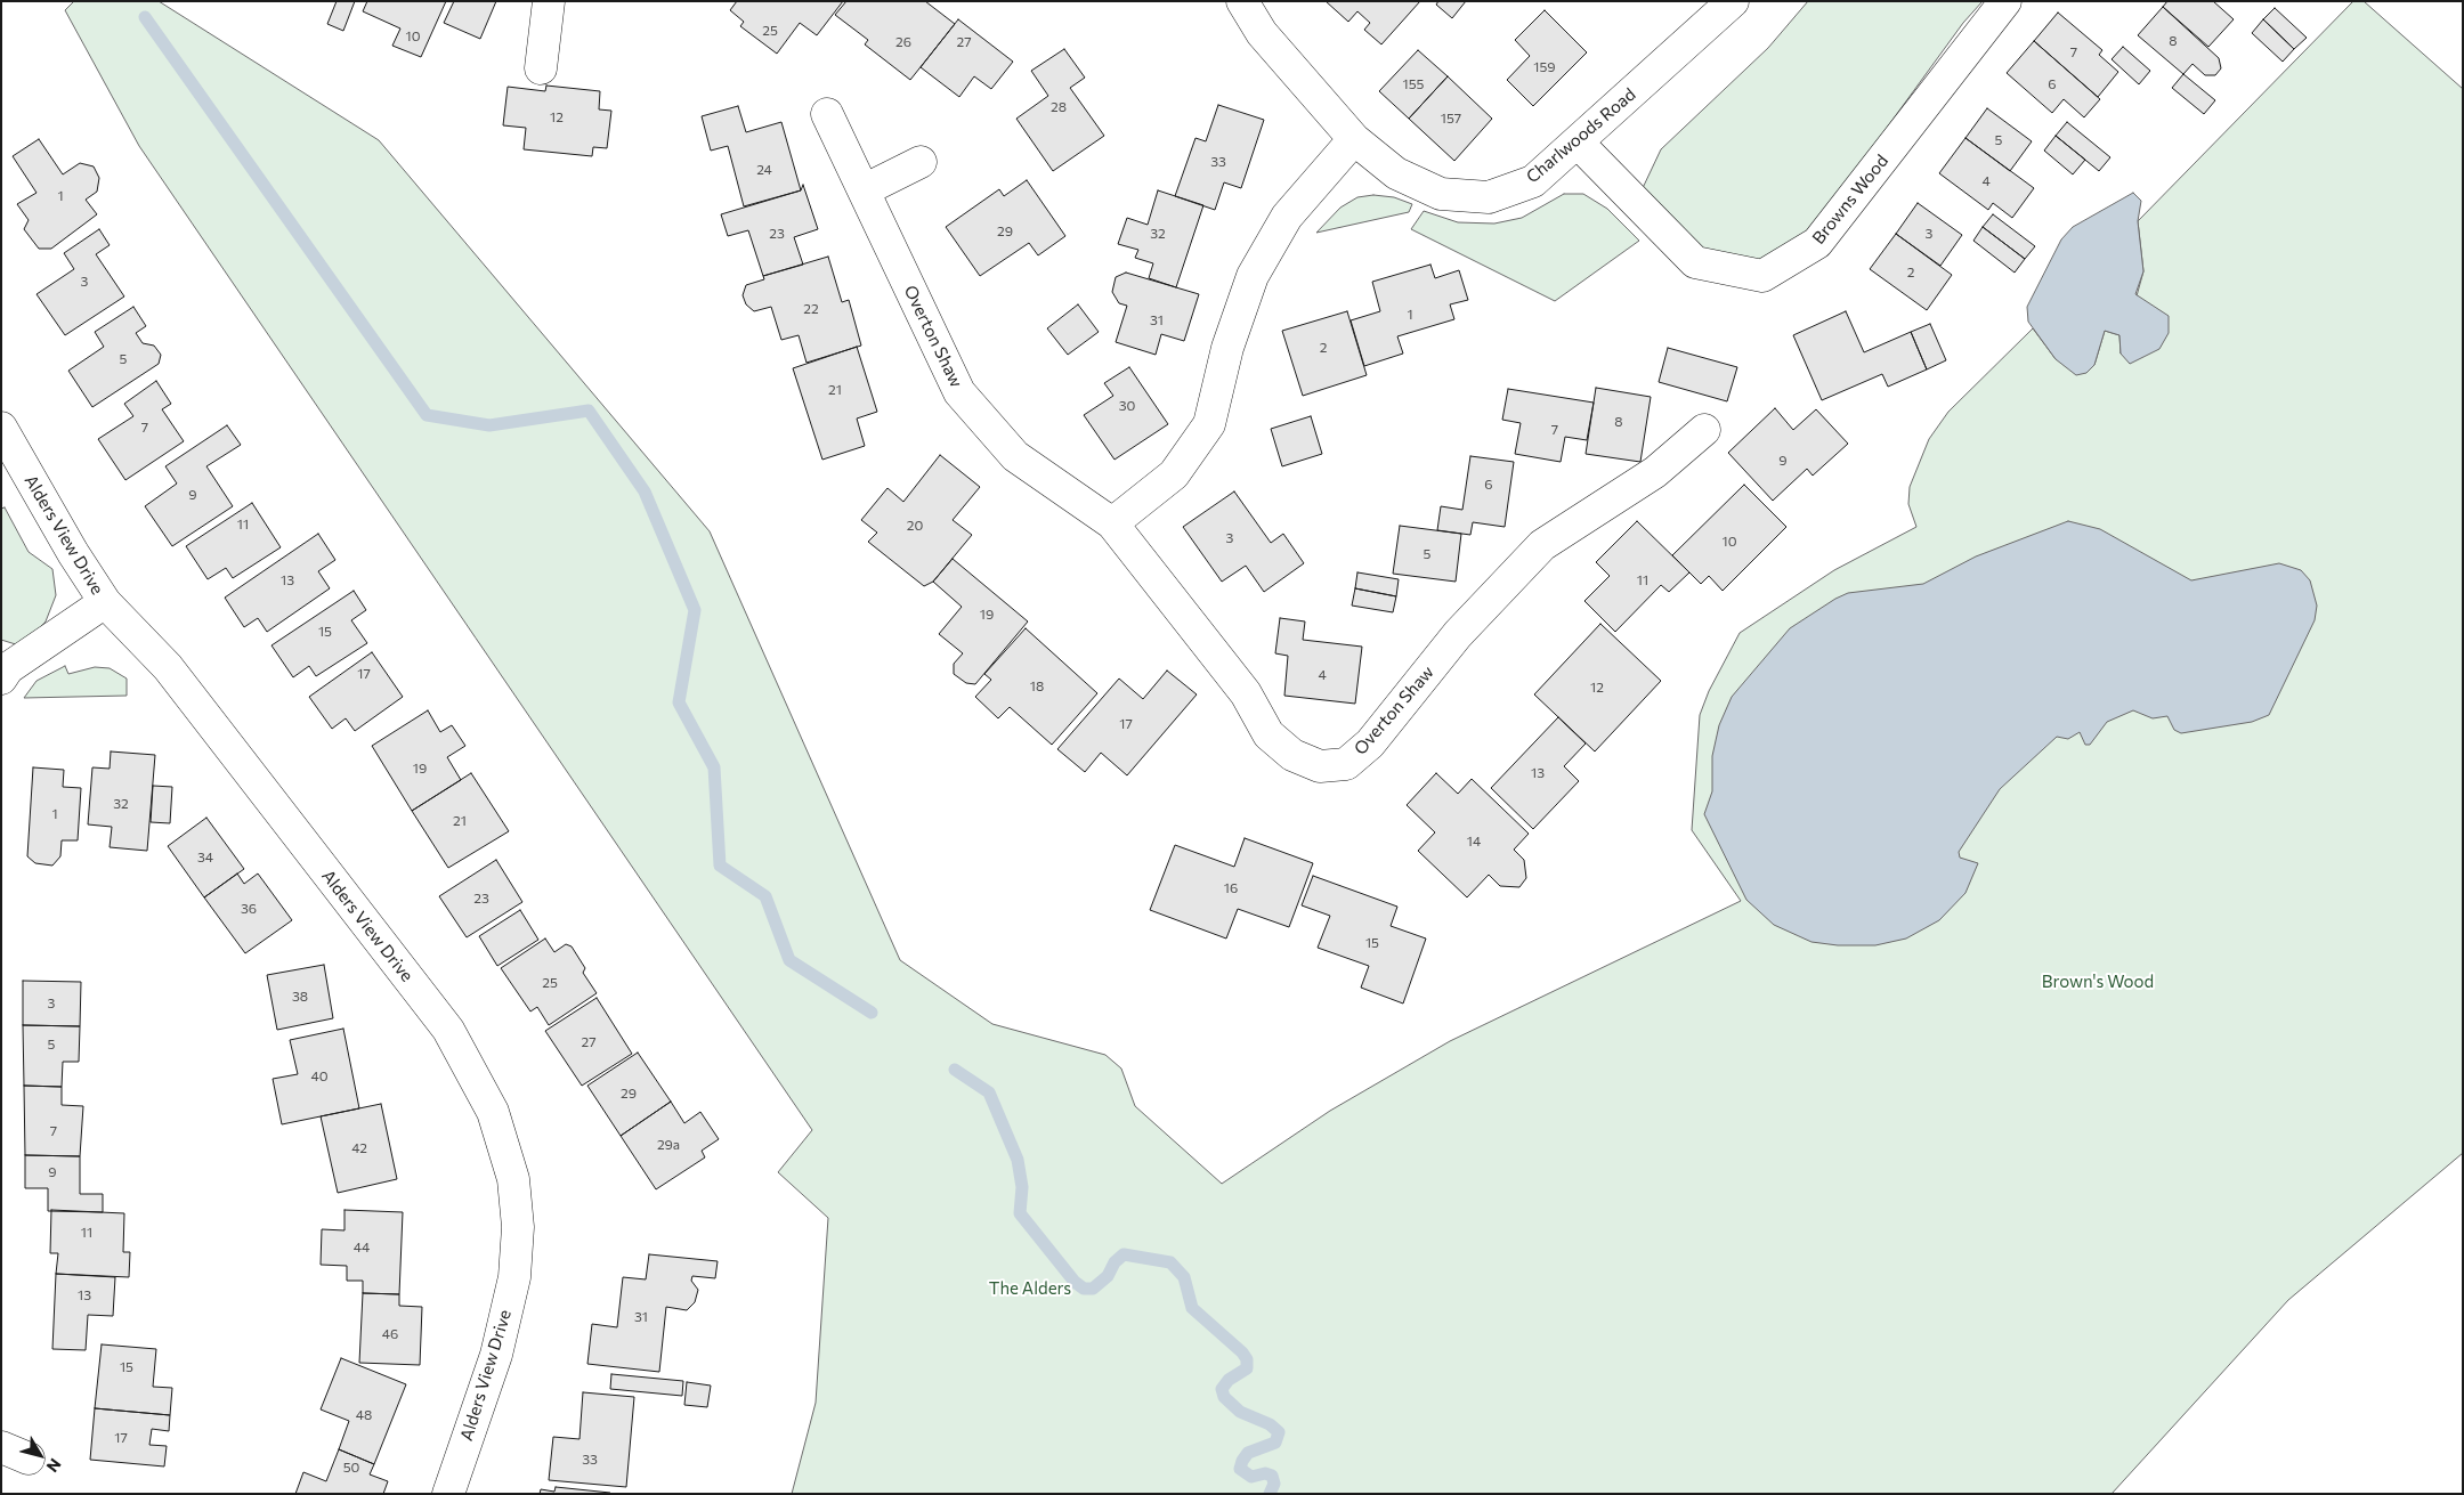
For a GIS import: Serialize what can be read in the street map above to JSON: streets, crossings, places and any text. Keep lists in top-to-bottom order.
{
  "streets": {
    "street": [
      "Charlwoods Road",
      "Browns Wood",
      "Overton Shaw",
      "Alders View Drive"
    ]
  },
  "crossings": [
    ["Charlwoods Road", "Browns Wood"]
  ],
  "parks": ["Brown's Wood", "The Alders"],
  "house_numbers": [
    "25",
    "10",
    "8",
    "26",
    "27",
    "7",
    "159",
    "155",
    "6",
    "28",
    "12",
    "157",
    "5",
    "33",
    "24",
    "4",
    "1",
    "29",
    "23",
    "32",
    "3",
    "2",
    "3",
    "22",
    "1",
    "31",
    "2",
    "5",
    "21",
    "30",
    "8",
    "7",
    "7",
    "9",
    "6",
    "9",
    "11",
    "20",
    "3",
    "10",
    "5",
    "13",
    "11",
    "19",
    "15",
    "17",
    "4",
    "18",
    "12",
    "17",
    "19",
    "13",
    "32",
    "1",
    "21",
    "14",
    "34",
    "16",
    "23",
    "36",
    "15",
    "25",
    "38",
    "3",
    "27",
    "5",
    "40",
    "29",
    "7",
    "29a",
    "42",
    "9",
    "11",
    "44",
    "13",
    "31",
    "46",
    "15",
    "48",
    "17",
    "33",
    "50"
  ],
  "north": "bottom right"
}
